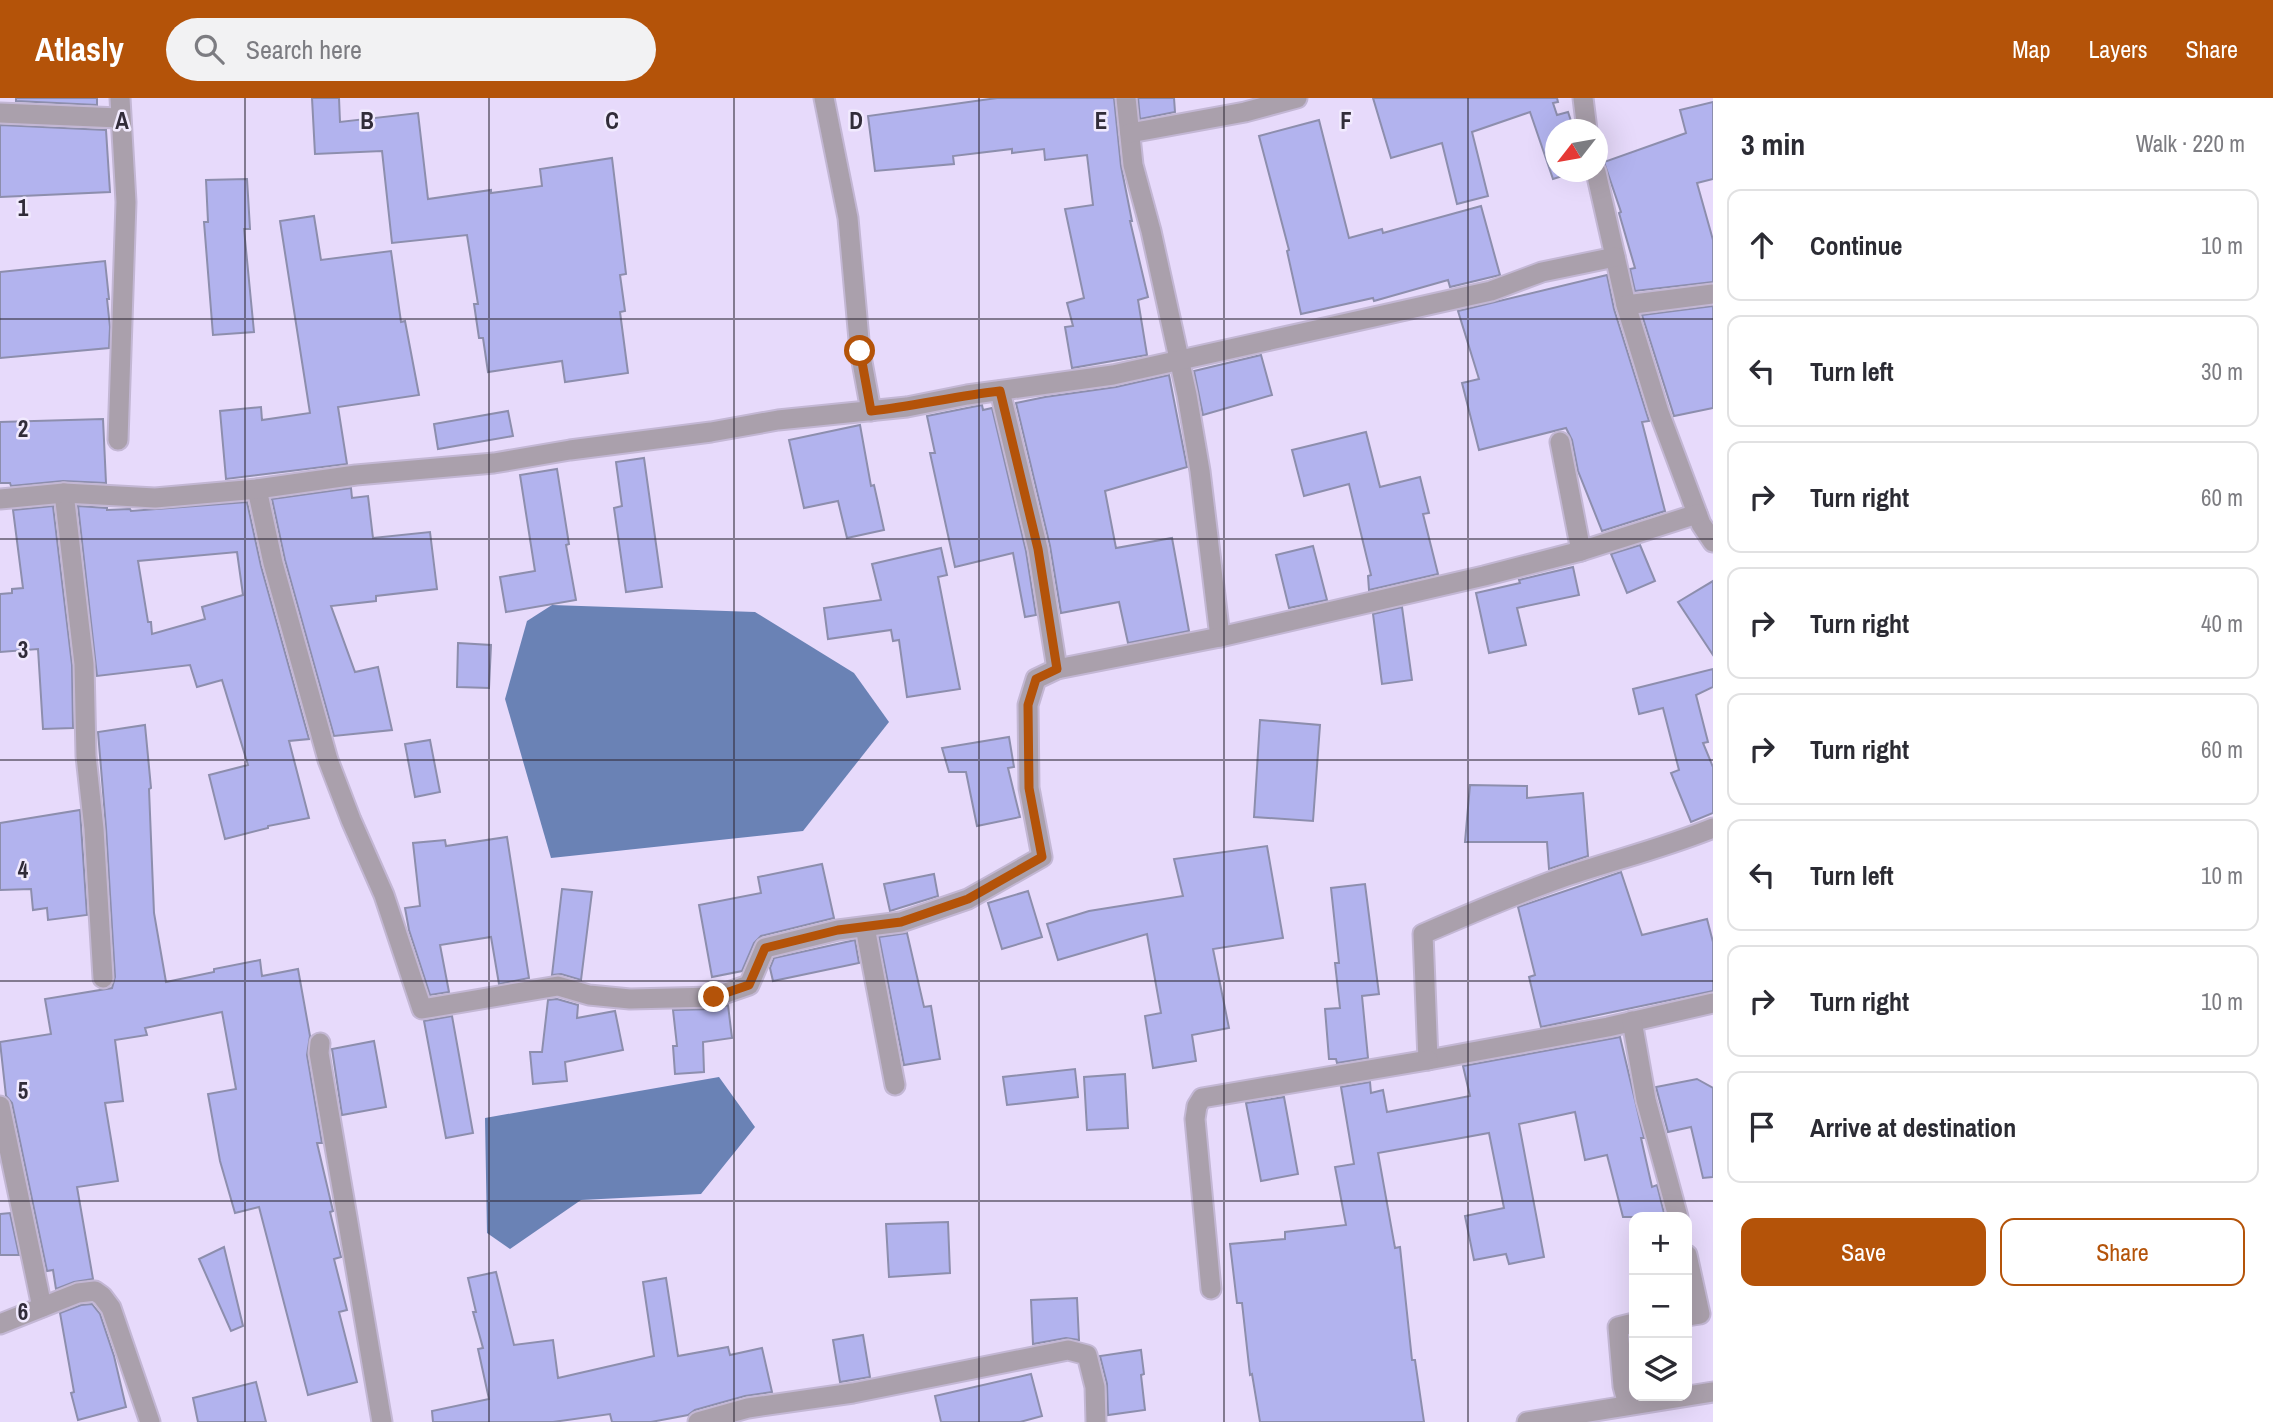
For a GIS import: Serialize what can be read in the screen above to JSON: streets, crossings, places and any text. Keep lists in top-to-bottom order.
{
  "north": "bottom left",
  "page": {
    "header": "Atlasly",
    "search": "Search here",
    "nav": ["Map", "Layers", "Share"],
    "heading": ["3 min", "Walk · 220 m"],
    "list": [
      ["Continue", "10 m"],
      ["Turn left", "30 m"],
      ["Turn right", "60 m"],
      ["Turn right", "40 m"],
      ["Turn right", "60 m"],
      ["Turn left", "10 m"],
      ["Turn right", "10 m"],
      "Arrive at destination"
    ],
    "buttons": ["Save", "Share"],
    "map_buttons": ["+", "−"]
  },
  "grid": {
    "columns": [
      "A",
      "B",
      "C",
      "D",
      "E",
      "F"
    ],
    "rows": [
      "1",
      "2",
      "3",
      "4",
      "5",
      "6"
    ]
  }
}
